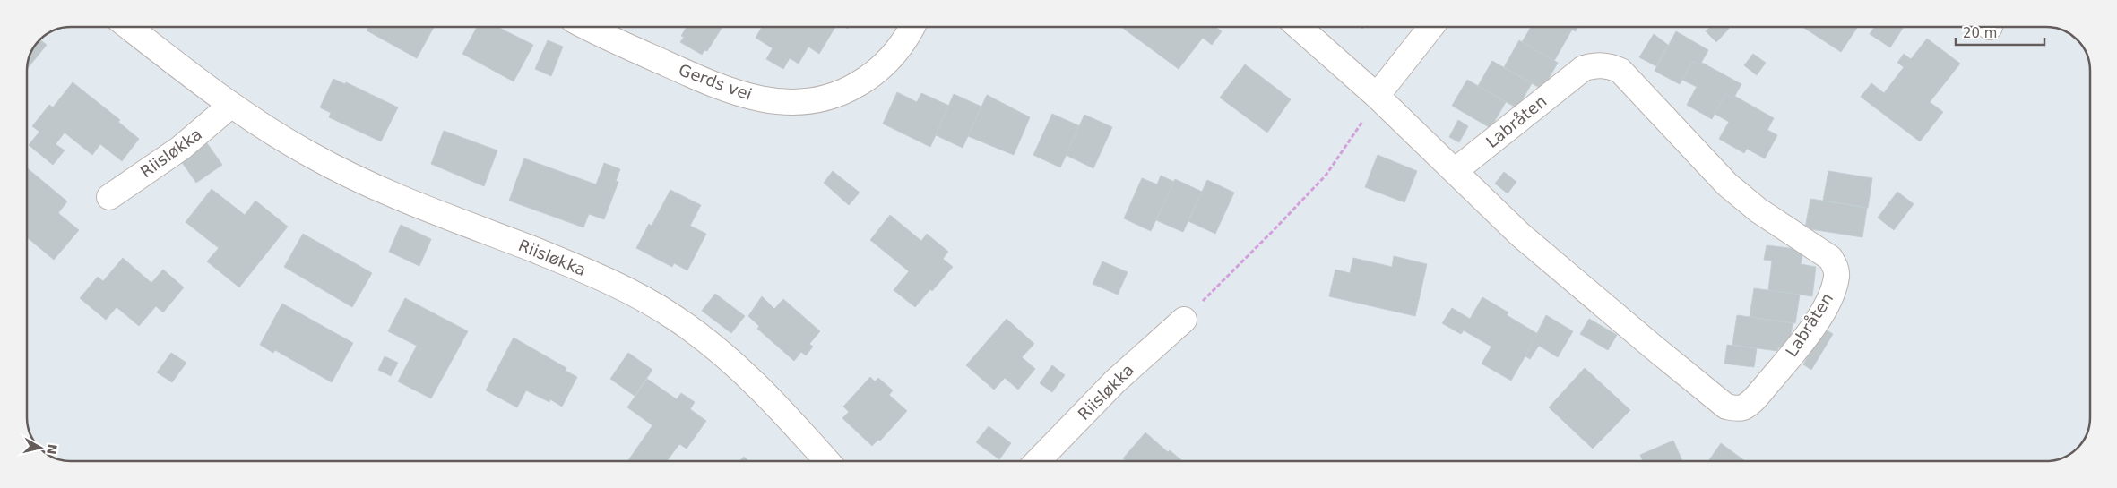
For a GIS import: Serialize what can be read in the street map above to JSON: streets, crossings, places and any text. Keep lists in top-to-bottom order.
{
  "streets": {
    "street": ["Gerds vei", "Labråten", "Riisløkka"]
  },
  "scale_bar": "20 m",
  "north": "right"
}
